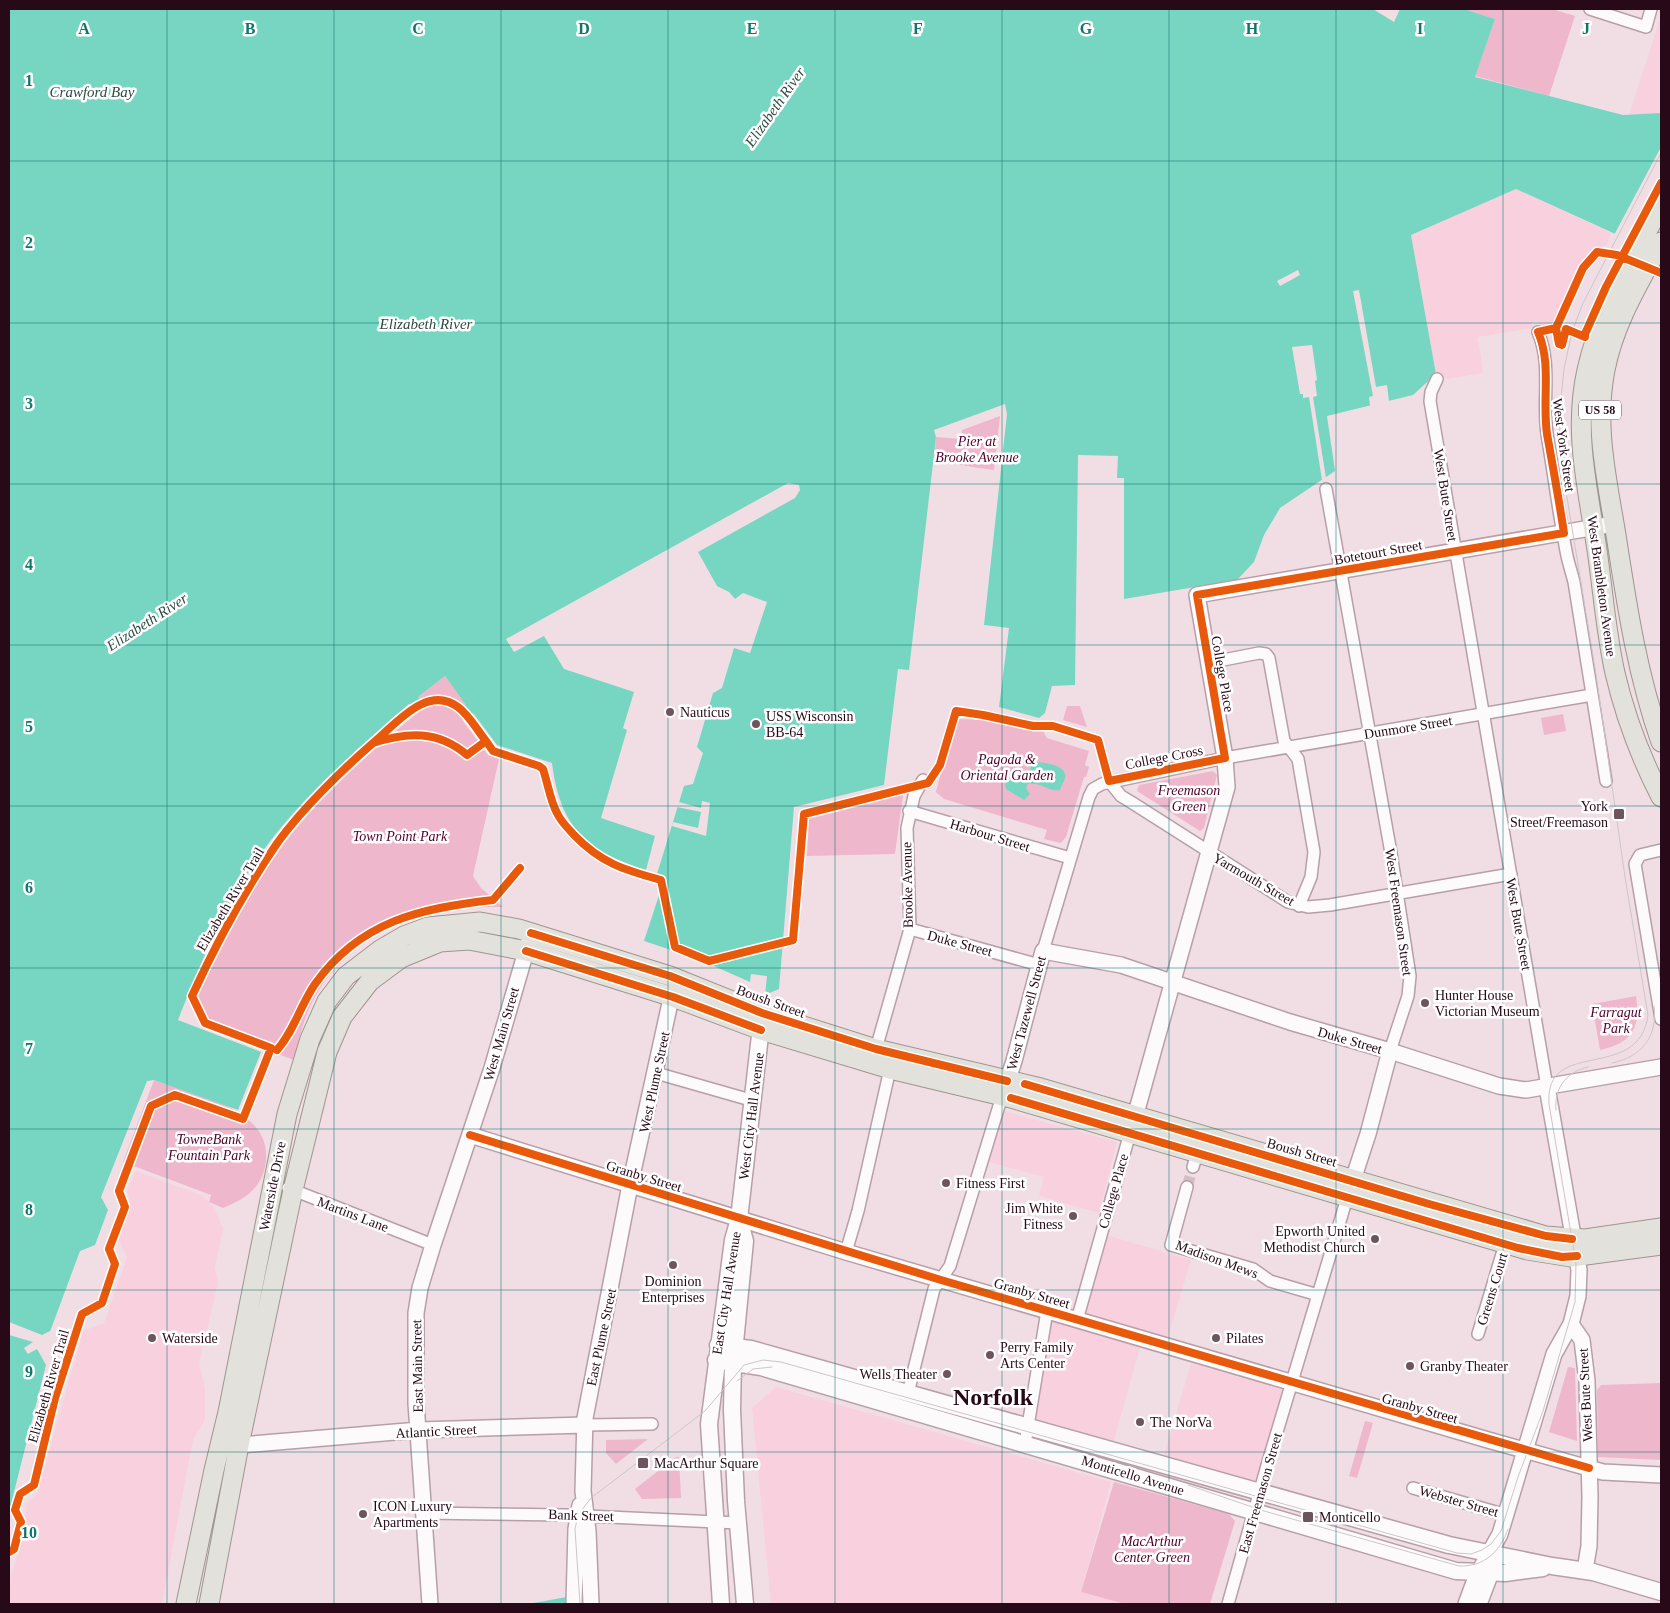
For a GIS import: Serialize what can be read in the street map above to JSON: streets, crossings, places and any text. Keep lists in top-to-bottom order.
{
  "streets": {
    "main road": [
      "US 58",
      "West Brambleton Avenue",
      "Boush Street",
      "West City Hall Avenue",
      "Waterside Drive",
      "East City Hall Avenue",
      "Monticello Avenue"
    ],
    "street": [
      "West York Street",
      "West Bute Street",
      "Botetourt Street",
      "College Place",
      "Dunmore Street",
      "College Cross",
      "Harbour Street",
      "Yarmouth Street",
      "Brooke Avenue",
      "West Freemason Street",
      "Duke Street",
      "West Tazewell Street",
      "West Main Street",
      "West Plume Street",
      "Granby Street",
      "Martins Lane",
      "Madison Mews",
      "Greens Court",
      "East Plume Street",
      "East Main Street",
      "Atlantic Street",
      "East Freemason Street",
      "Webster Street",
      "Bank Street"
    ],
    "cycle path": ["Elizabeth River Trail"]
  },
  "crossings": [
    ["West York Street", "Botetourt Street"],
    ["West York Street", "Dunmore Street"],
    ["West Bute Street", "Botetourt Street"],
    ["West Bute Street", "Dunmore Street"],
    ["West Bute Street", "Yarmouth Street"],
    ["West Bute Street", "Duke Street"],
    ["West Bute Street", "Boush Street"],
    ["West Bute Street", "Granby Street"],
    ["West Bute Street", "Monticello Avenue"],
    ["Botetourt Street", "West Brambleton Avenue"],
    ["Botetourt Street", "College Place"],
    ["Botetourt Street", "West Freemason Street"],
    ["College Place", "Dunmore Street"],
    ["College Place", "College Cross"],
    ["College Place", "Yarmouth Street"],
    ["College Place", "Duke Street"],
    ["College Place", "Boush Street"],
    ["College Place", "Granby Street"],
    ["Dunmore Street", "College Cross"],
    ["Dunmore Street", "West Freemason Street"],
    ["College Cross", "Yarmouth Street"],
    ["College Cross", "West Tazewell Street"],
    ["Harbour Street", "Brooke Avenue"],
    ["Harbour Street", "West Tazewell Street"],
    ["Yarmouth Street", "West Freemason Street"],
    ["Yarmouth Street", "West Tazewell Street"],
    ["Brooke Avenue", "Duke Street"],
    ["Brooke Avenue", "Boush Street"],
    ["West Freemason Street", "Duke Street"],
    ["West Freemason Street", "Boush Street"],
    ["West Freemason Street", "Granby Street"],
    ["West Freemason Street", "Madison Mews"],
    ["West Freemason Street", "East Freemason Street"],
    ["Duke Street", "West Tazewell Street"],
    ["Boush Street", "West Tazewell Street"],
    ["Boush Street", "West Main Street"],
    ["Boush Street", "West Plume Street"],
    ["Boush Street", "West City Hall Avenue"],
    ["Boush Street", "Waterside Drive"],
    ["Boush Street", "Greens Court"],
    ["West Tazewell Street", "Granby Street"],
    ["West Tazewell Street", "Monticello Avenue"],
    ["West Main Street", "Granby Street"],
    ["West Main Street", "Waterside Drive"],
    ["West Main Street", "East Main Street"],
    ["West Plume Street", "Granby Street"],
    ["West Plume Street", "East Plume Street"],
    ["West City Hall Avenue", "Granby Street"],
    ["West City Hall Avenue", "East City Hall Avenue"],
    ["Granby Street", "East City Hall Avenue"],
    ["Granby Street", "East Plume Street"],
    ["Granby Street", "East Main Street"],
    ["Granby Street", "East Freemason Street"],
    ["Waterside Drive", "Martins Lane"],
    ["Waterside Drive", "Atlantic Street"],
    ["Martins Lane", "East Main Street"],
    ["East City Hall Avenue", "Monticello Avenue"],
    ["East City Hall Avenue", "Bank Street"],
    ["East Plume Street", "Atlantic Street"],
    ["East Plume Street", "Bank Street"],
    ["East Main Street", "Atlantic Street"],
    ["East Main Street", "Bank Street"],
    ["Monticello Avenue", "East Freemason Street"]
  ],
  "districts": ["Norfolk"],
  "water": ["Crawford Bay", "Elizabeth River"],
  "parks": [
    "Pier at Brooke Avenue",
    "Pagoda & Oriental Garden",
    "Freemason Green",
    "Town Point Park",
    "Farragut Park",
    "TowneBank Fountain Park",
    "MacArthur Center Green"
  ],
  "places": {
    "other": [
      "Nauticus",
      "USS Wisconsin BB-64",
      "Hunter House Victorian Museum",
      "Fitness First",
      "Jim White Fitness",
      "Epworth United Methodist Church",
      "Dominion Enterprises",
      "Waterside",
      "Pilates",
      "Perry Family Arts Center",
      "Granby Theater",
      "Wells Theater",
      "The NorVa",
      "ICON Luxury Apartments"
    ],
    "transit": ["York Street/Freemason", "MacArthur Square", "Monticello"]
  },
  "grid": {
    "columns": [
      "A",
      "B",
      "C",
      "D",
      "E",
      "F",
      "G",
      "H",
      "I",
      "J"
    ],
    "rows": [
      "1",
      "2",
      "3",
      "4",
      "5",
      "6",
      "7",
      "8",
      "9",
      "10"
    ]
  }
}
